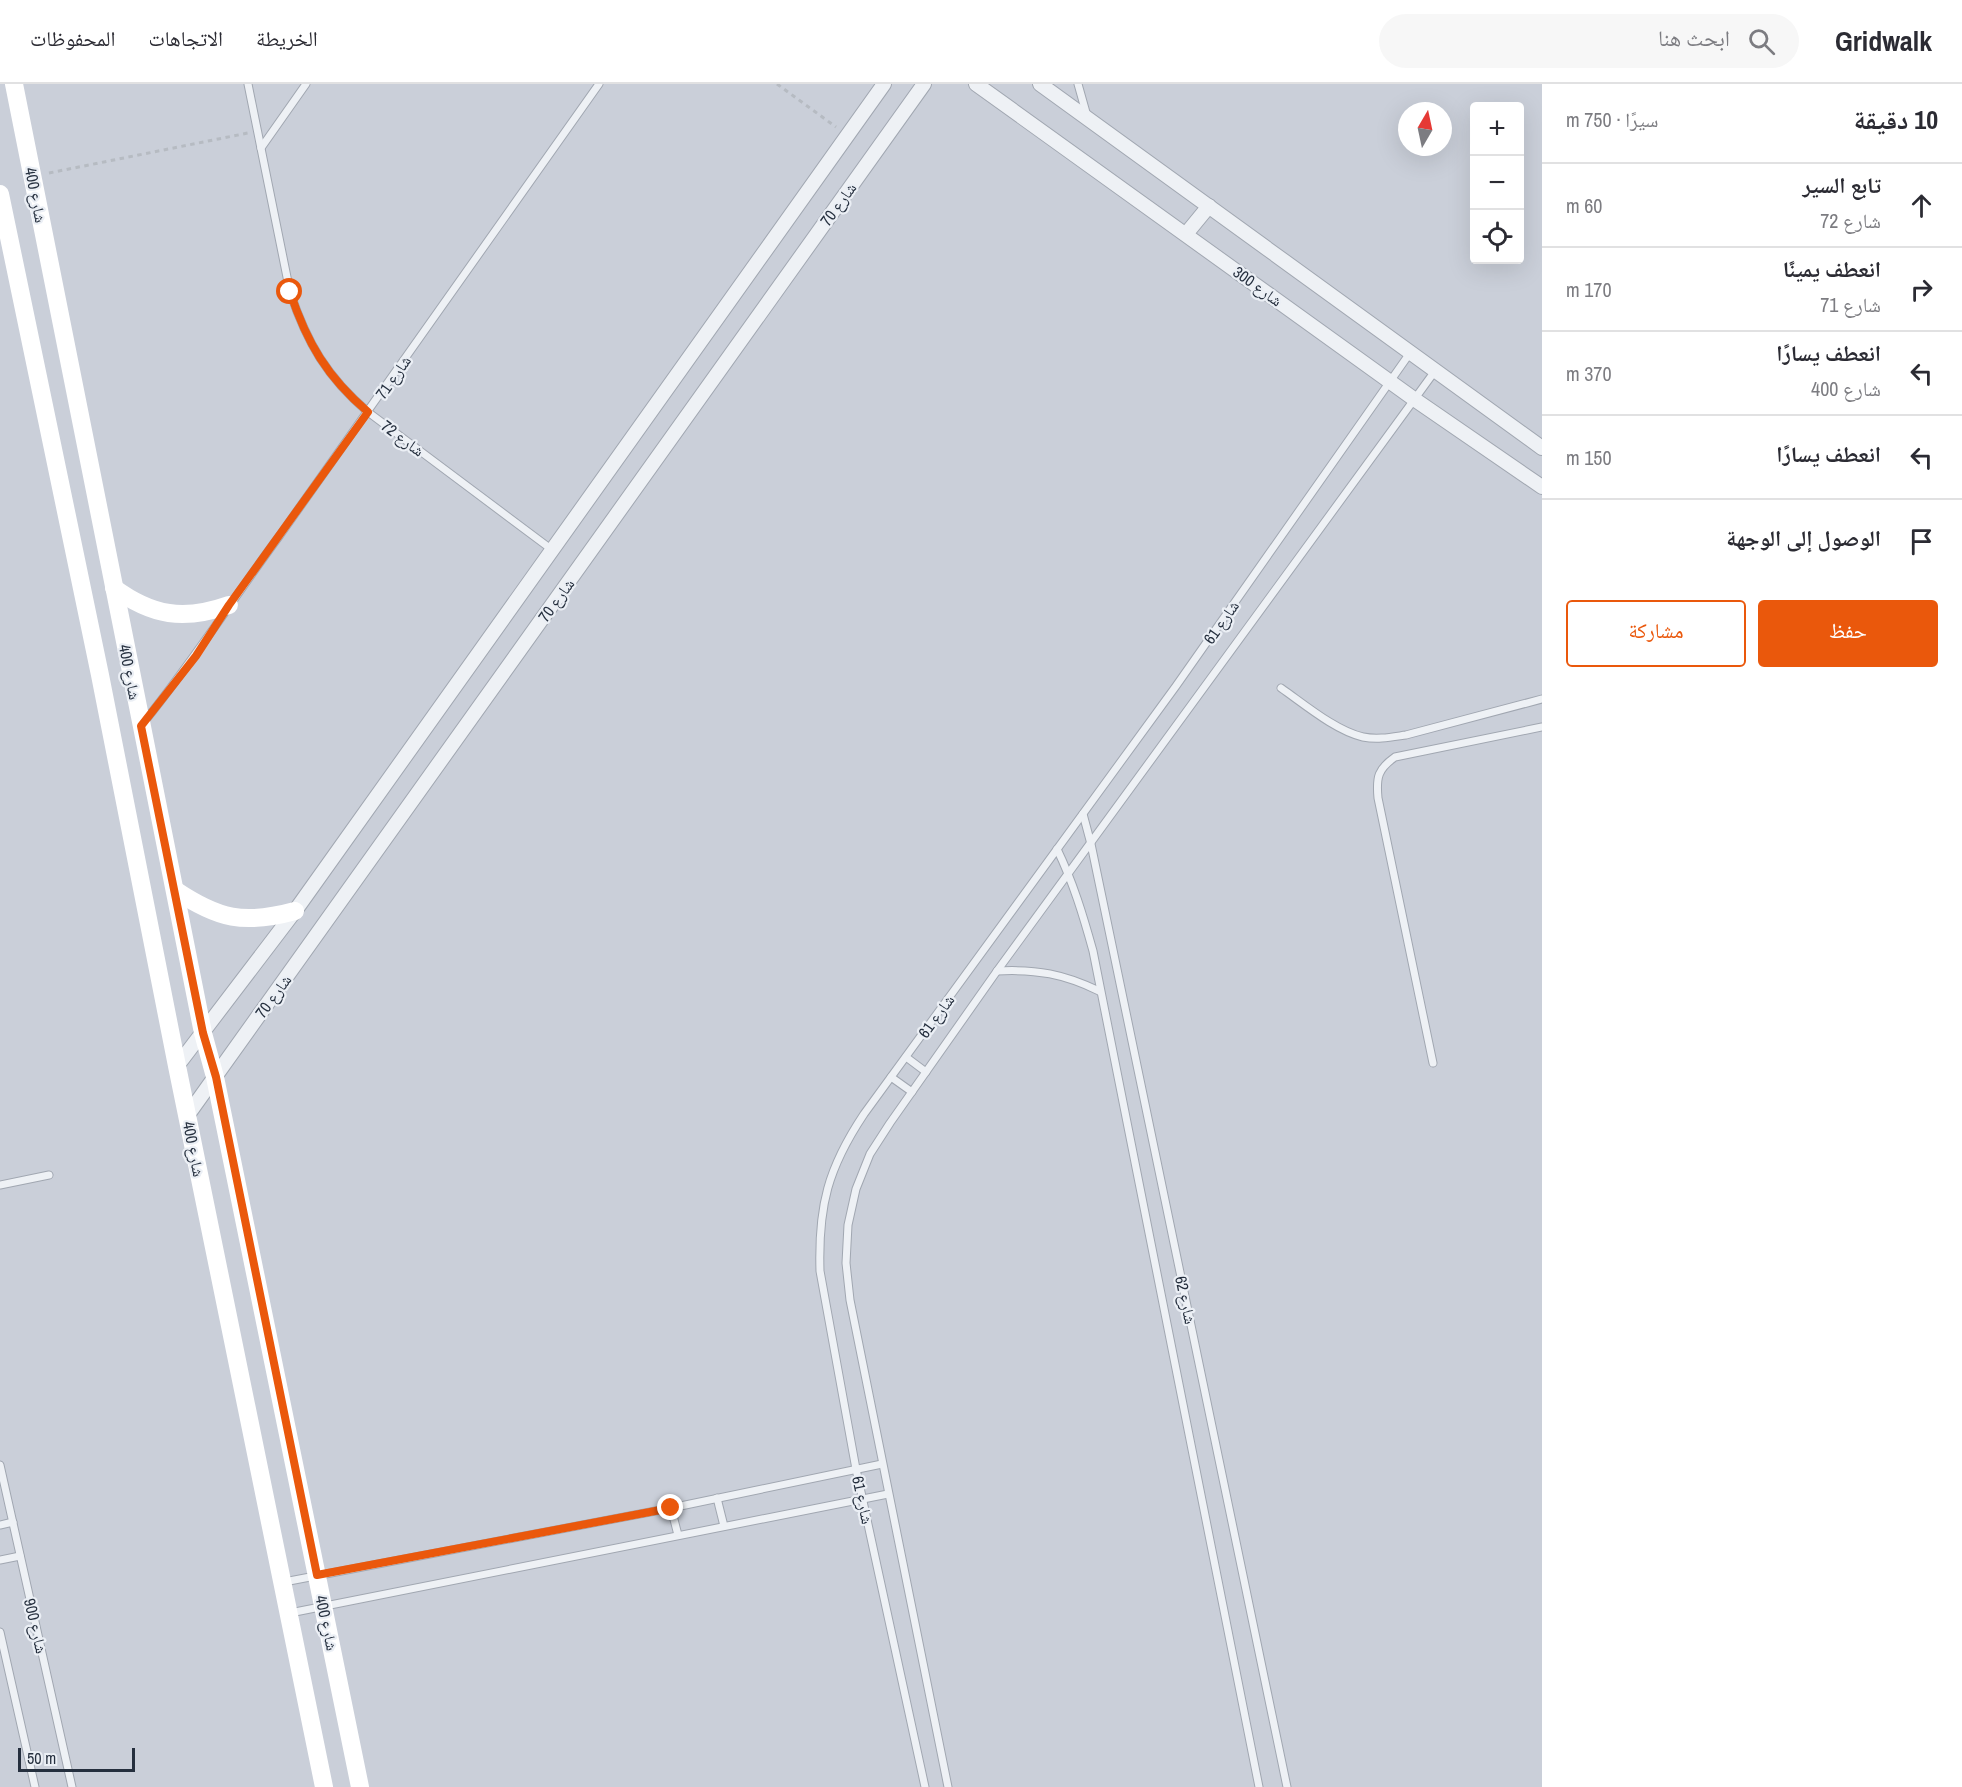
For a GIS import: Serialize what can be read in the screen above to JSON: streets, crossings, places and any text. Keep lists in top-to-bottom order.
{
  "streets": {
    "street": ["شارع 400", "شارع 70", "شارع 300"],
    "lane": [
      "شارع 71",
      "شارع 72",
      "شارع 61",
      "شارع 62",
      "شارع 900"
    ]
  },
  "crossings": [
    ["شارع 400", "شارع 70"],
    ["شارع 400", "شارع 71"],
    ["شارع 70", "شارع 72"],
    ["شارع 300", "شارع 61"],
    ["شارع 71", "شارع 72"],
    ["شارع 61", "شارع 62"]
  ],
  "scale_bar": "50 m",
  "north": "top",
  "page": {
    "header": "Gridwalk",
    "search": "ابحث هنا",
    "nav": ["الخريطة", "الاتجاهات", "المحفوظات"],
    "heading": ["10 دقيقة", "سيرًا · 750 m"],
    "map_buttons": ["+", "−"],
    "list": [
      ["تابع السير", "شارع 72", "60 m"],
      ["انعطف يمينًا", "شارع 71", "170 m"],
      ["انعطف يسارًا", "شارع 400", "370 m"],
      ["انعطف يسارًا", "150 m"],
      "الوصول إلى الوجهة"
    ],
    "buttons": ["حفظ", "مشاركة"],
    "scale": "50 m"
  }
}
